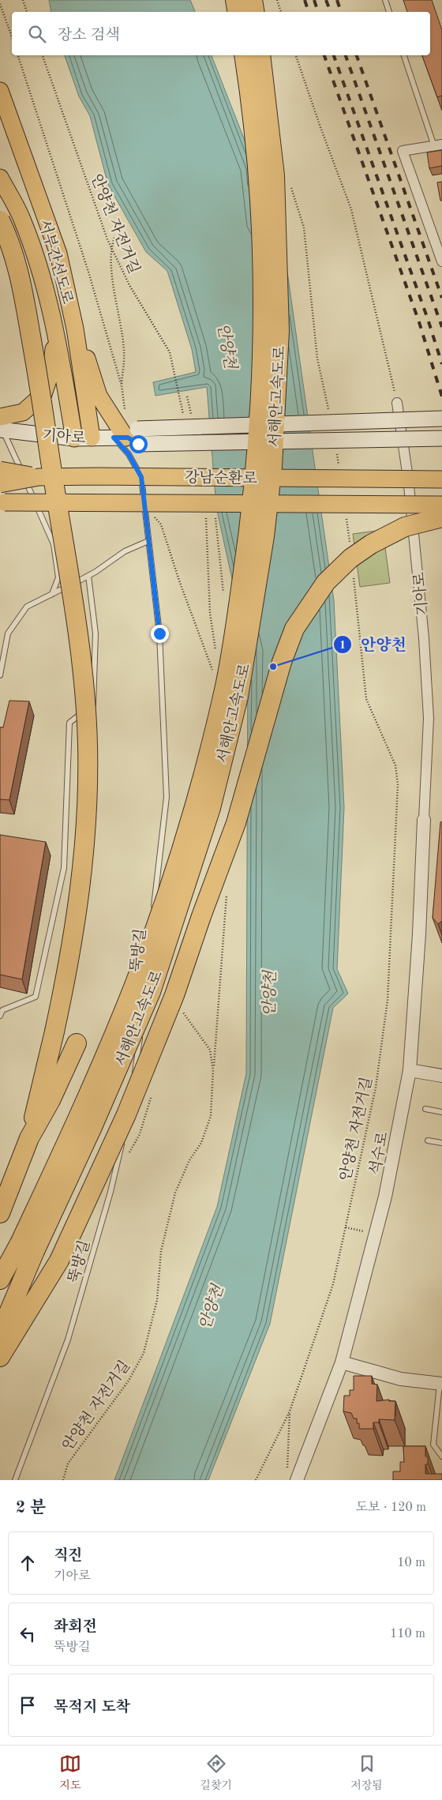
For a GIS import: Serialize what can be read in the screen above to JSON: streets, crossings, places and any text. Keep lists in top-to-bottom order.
{
  "streets": {
    "highway": ["서부간선도로", "서해안고속도로", "강남순환로"],
    "main road": ["기아로"],
    "street": ["석수로"],
    "lane": ["뚝방길"],
    "path": ["안양천 자전거길"]
  },
  "crossings": [
    ["서부간선도로", "기아로"],
    ["기아로", "뚝방길"],
    ["기아로", "석수로"]
  ],
  "water": ["안양천"],
  "places": ["안양천"],
  "page": {
    "search": "장소 검색",
    "heading": ["2 분", "도보 · 120 m"],
    "list": [
      ["직진", "기아로", "10 m"],
      ["좌회전", "뚝방길", "110 m"],
      "목적지 도착"
    ],
    "nav": ["지도", "길찾기", "저장됨"]
  }
}
